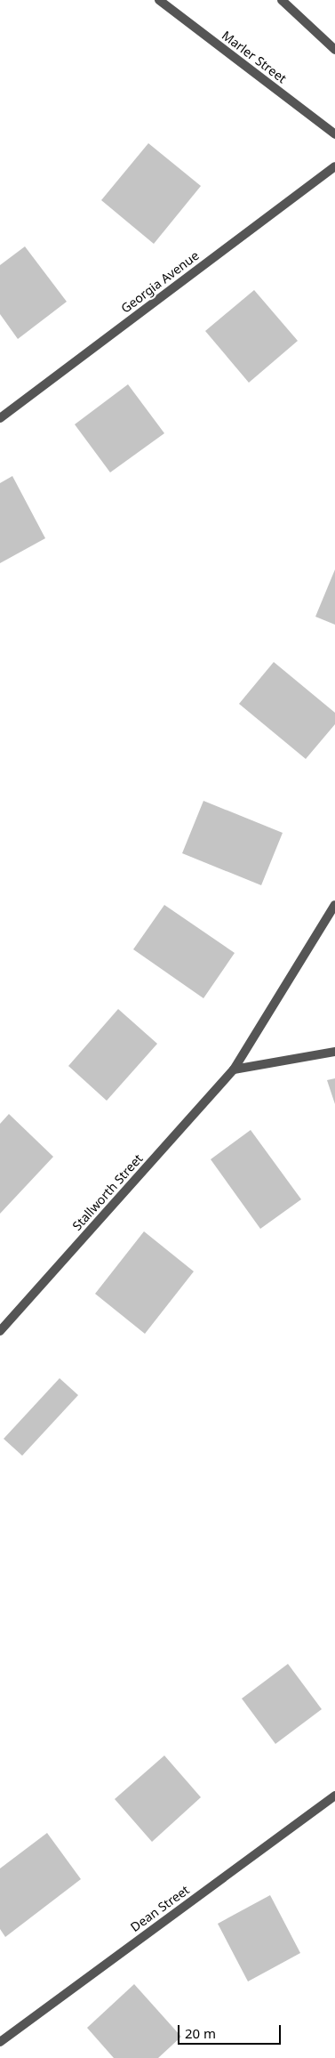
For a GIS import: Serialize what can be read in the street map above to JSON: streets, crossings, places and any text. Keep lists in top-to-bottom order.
{
  "streets": {
    "street": [
      "Marler Street",
      "Georgia Avenue",
      "Stallworth Street",
      "Dean Street"
    ]
  },
  "scale_bar": "20 m"
}
